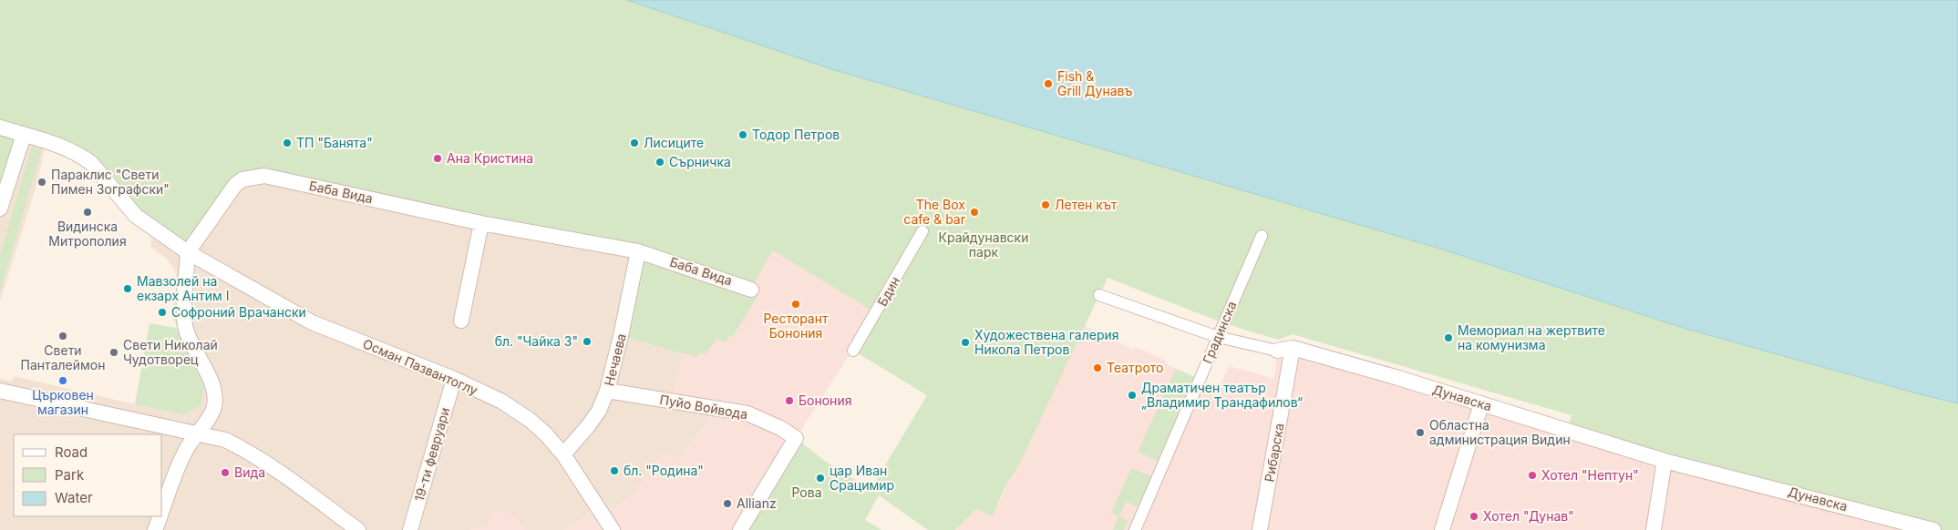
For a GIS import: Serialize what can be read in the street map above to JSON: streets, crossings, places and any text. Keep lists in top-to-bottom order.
{
  "streets": {
    "street": [
      "Баба Вида",
      "Бдин",
      "Градинска",
      "Нечаева",
      "Осман Пазвантоглу",
      "Дунавска",
      "Пуйо Войвода",
      "Рибарска",
      "19-ти февруари"
    ]
  },
  "crossings": [
    ["Баба Вида", "Нечаева"],
    ["Баба Вида", "Осман Пазвантоглу"],
    ["Градинска", "Дунавска"],
    ["Нечаева", "Осман Пазвантоглу"],
    ["Нечаева", "Пуйо Войвода"],
    ["Осман Пазвантоглу", "19-ти февруари"],
    ["Дунавска", "Рибарска"]
  ],
  "parks": ["Крайдунавски парк", "Рова"],
  "places": [
    "Fish & Grill Дунавъ",
    "Тодор Петров",
    "ТП \"Банята\"",
    "Лисиците",
    "Ана Кристина",
    "Сърничка",
    "Параклис \"Свети Пимен Зографски\"",
    "Летен кът",
    "Видинска Митрополия",
    "The Box cafe & bar",
    "Мавзолей на екзарх Антим I",
    "Ресторант Бонония",
    "Софроний Врачански",
    "Свети Панталеймон",
    "Мемориал на жертвите на комунизма",
    "бл. \"Чайка 3\"",
    "Художествена галерия Никола Петров",
    "Свети Николай Чудотворец",
    "Театрото",
    "Църковен магазин",
    "Драматичен театър „Владимир Трандафилов“",
    "Бонония",
    "Областна администрация Видин",
    "бл. \"Родина\"",
    "Вида",
    "Хотел \"Нептун\"",
    "цар Иван Срацимир",
    "Allianz",
    "Хотел \"Дунав\""
  ],
  "legend": ["Road", "Park", "Water"]
}
